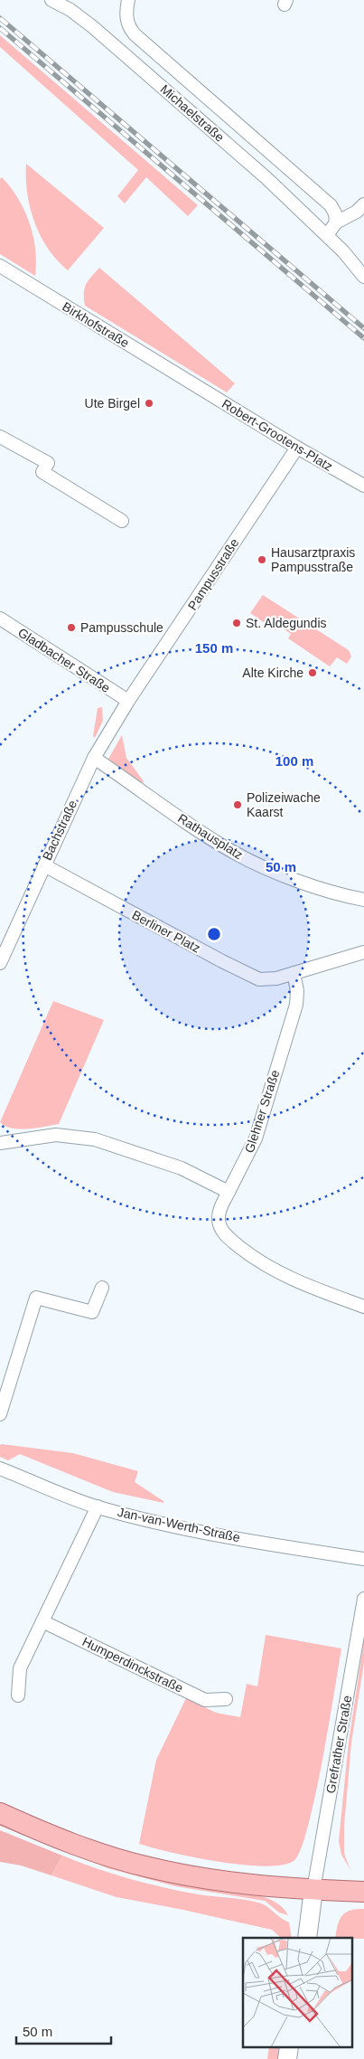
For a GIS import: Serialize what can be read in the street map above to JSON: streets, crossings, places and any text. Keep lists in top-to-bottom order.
{
  "streets": {
    "street": [
      "Michaelstraße",
      "Birkhofstraße",
      "Robert-Grootens-Platz",
      "Pampusstraße",
      "Gladbacher Straße",
      "Bachstraße",
      "Rathausplatz",
      "Berliner Platz",
      "Glehner Straße",
      "Jan-van-Werth-Straße",
      "Humperdinckstraße",
      "Grefrather Straße"
    ]
  },
  "crossings": [
    ["Birkhofstraße", "Robert-Grootens-Platz"],
    ["Robert-Grootens-Platz", "Pampusstraße"],
    ["Pampusstraße", "Gladbacher Straße"],
    ["Pampusstraße", "Bachstraße"],
    ["Gladbacher Straße", "Bachstraße"],
    ["Bachstraße", "Rathausplatz"],
    ["Bachstraße", "Berliner Platz"],
    ["Berliner Platz", "Glehner Straße"]
  ],
  "places": [
    "Ute Birgel",
    "Hausarztpraxis Pampusstraße",
    "St. Aldegundis",
    "Pampusschule",
    "Alte Kirche",
    "Polizeiwache Kaarst"
  ],
  "scale_bar": "50 m",
  "rings": ["150 m", "100 m", "50 m"]
}
